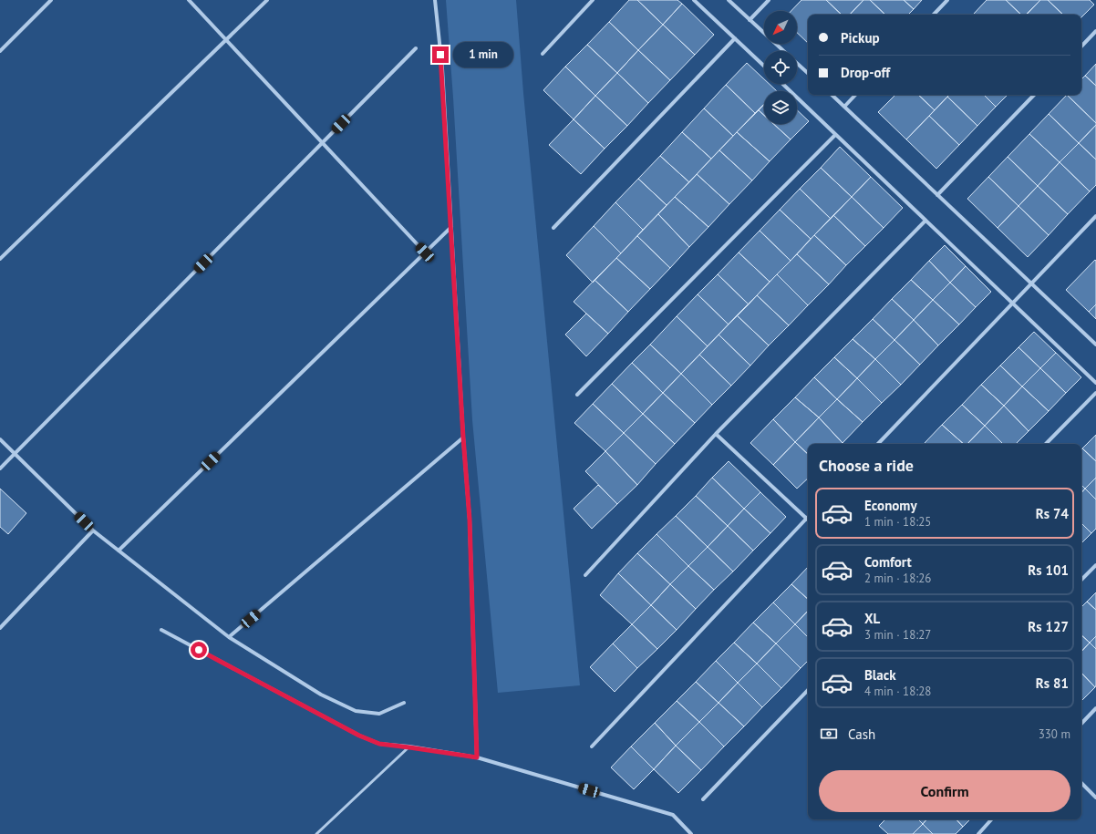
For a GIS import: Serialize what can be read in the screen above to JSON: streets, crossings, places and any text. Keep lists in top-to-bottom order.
{
  "north": "bottom left",
  "page": {
    "banner": ["Pickup", "Drop-off"],
    "bubble": "1 min",
    "heading": "Choose a ride",
    "list": [
      {
        "name": "Economy",
        "note": "1 min · 18:25",
        "value": "Rs 74"
      },
      {
        "name": "Comfort",
        "note": "2 min · 18:26",
        "value": "Rs 101"
      },
      {
        "name": "XL",
        "note": "3 min · 18:27",
        "value": "Rs 127"
      },
      {
        "name": "Black",
        "note": "4 min · 18:28",
        "value": "Rs 81"
      }
    ],
    "pay": ["Cash", "330 m"],
    "buttons": "Confirm"
  }
}
